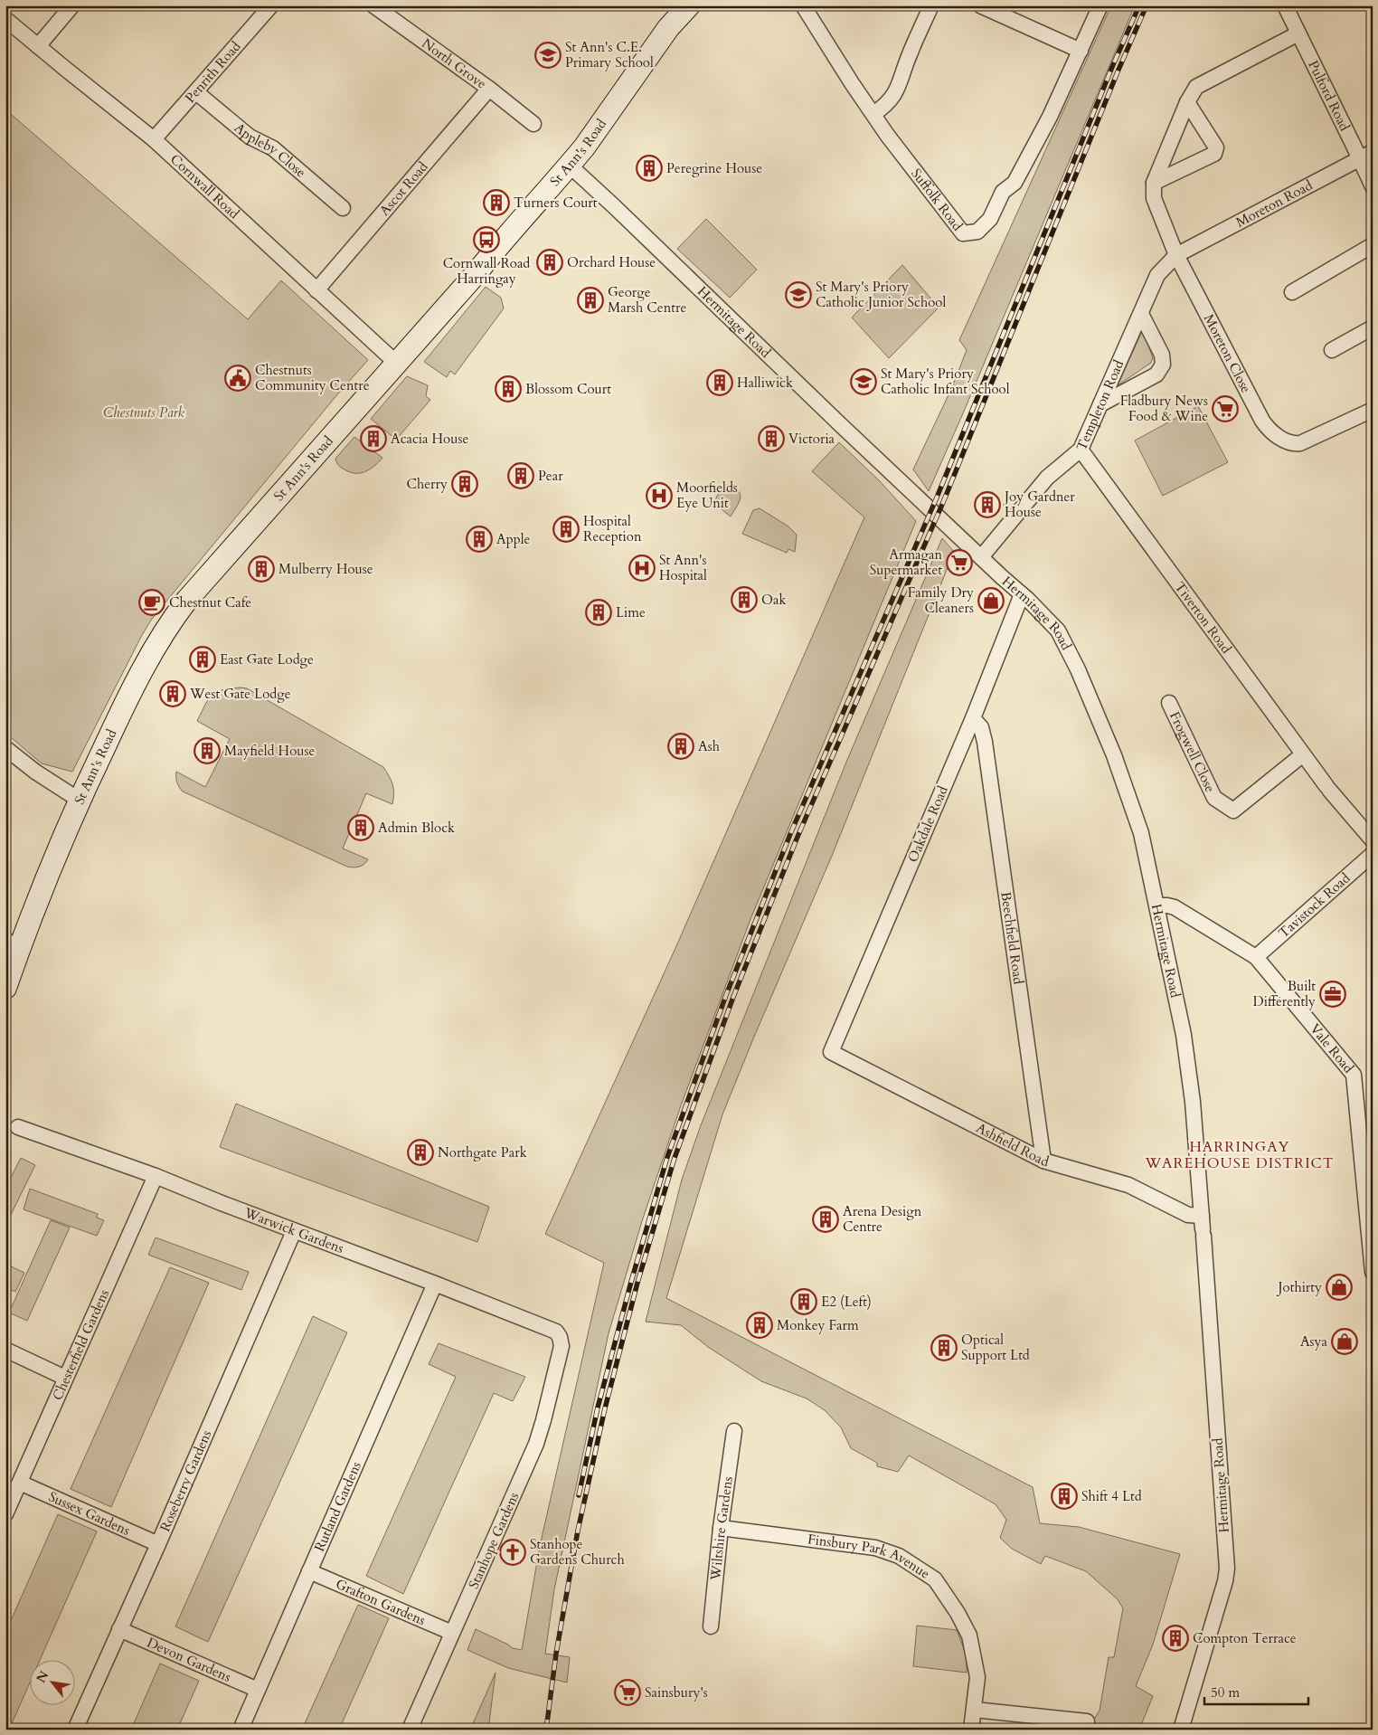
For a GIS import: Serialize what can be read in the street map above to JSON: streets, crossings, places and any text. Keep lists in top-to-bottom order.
{
  "streets": {
    "main road": ["St Ann's Road"],
    "street": [
      "North Grove",
      "Penrith Road",
      "Pulford Road",
      "Appleby Close",
      "Cornwall Road",
      "Ascot Road",
      "Suffolk Road",
      "Moreton Road",
      "Hermitage Road",
      "Moreton Close",
      "Templeton Road",
      "Tiverton Road",
      "Frogwell Close",
      "Oakdale Road",
      "Tavistock Road",
      "Beechfield Road",
      "Vale Road",
      "Ashfield Road",
      "Warwick Gardens",
      "Chesterfield Gardens",
      "Roseberry Gardens",
      "Rutland Gardens",
      "Sussex Gardens",
      "Wiltshire Gardens",
      "Stanhope Gardens",
      "Finsbury Park Avenue",
      "Grafton Gardens",
      "Devon Gardens"
    ]
  },
  "crossings": [
    ["North Grove", "Ascot Road"],
    ["Penrith Road", "Appleby Close"],
    ["Penrith Road", "Cornwall Road"],
    ["Pulford Road", "Moreton Road"],
    ["St Ann's Road", "Cornwall Road"],
    ["St Ann's Road", "Hermitage Road"],
    ["Cornwall Road", "Ascot Road"],
    ["Moreton Road", "Moreton Close"],
    ["Moreton Road", "Templeton Road"],
    ["Hermitage Road", "Templeton Road"],
    ["Hermitage Road", "Oakdale Road"],
    ["Hermitage Road", "Vale Road"],
    ["Hermitage Road", "Ashfield Road"],
    ["Moreton Close", "Templeton Road"],
    ["Templeton Road", "Tiverton Road"],
    ["Tiverton Road", "Frogwell Close"],
    ["Oakdale Road", "Beechfield Road"],
    ["Oakdale Road", "Ashfield Road"],
    ["Tavistock Road", "Vale Road"],
    ["Beechfield Road", "Ashfield Road"],
    ["Warwick Gardens", "Chesterfield Gardens"],
    ["Warwick Gardens", "Roseberry Gardens"],
    ["Warwick Gardens", "Rutland Gardens"],
    ["Warwick Gardens", "Stanhope Gardens"],
    ["Chesterfield Gardens", "Sussex Gardens"],
    ["Roseberry Gardens", "Sussex Gardens"],
    ["Roseberry Gardens", "Devon Gardens"],
    ["Rutland Gardens", "Grafton Gardens"],
    ["Rutland Gardens", "Devon Gardens"],
    ["Wiltshire Gardens", "Finsbury Park Avenue"],
    ["Stanhope Gardens", "Grafton Gardens"]
  ],
  "districts": ["HARRINGAY WAREHOUSE DISTRICT"],
  "parks": ["Chestnuts Park"],
  "places": {
    "school or university": ["St Ann's C.E. Primary School", "St Mary's Priory Catholic Junior School", "St Mary's Priory Catholic Infant School"],
    "building": [
      "Peregrine House",
      "Turners Court",
      "Orchard House",
      "George Marsh Centre",
      "Halliwick",
      "Blossom Court",
      "Acacia House",
      "Victoria",
      "Pear",
      "Cherry",
      "Joy Gardner House",
      "Hospital Reception",
      "Apple",
      "Mulberry House",
      "Oak",
      "Lime",
      "East Gate Lodge",
      "West Gate Lodge",
      "Ash",
      "Mayfield House",
      "Admin Block",
      "Northgate Park",
      "Arena Design Centre",
      "E2 (Left)",
      "Monkey Farm",
      "Optical Support Ltd",
      "Shift 4 Ltd",
      "Compton Terrace"
    ],
    "bus stop": ["Cornwall Road Harringay"],
    "public building": ["Chestnuts Community Centre"],
    "supermarket": ["Fladbury News Food & Wine", "Armagan Supermarket", "Sainsbury's"],
    "hospital": ["Moorfields Eye Unit", "St Ann's Hospital"],
    "shop": ["Family Dry Cleaners", "Jothirty", "Asya"],
    "cafe": ["Chestnut Cafe"],
    "office": ["Built Differently"],
    "church": ["Stanhope Gardens Church"]
  },
  "scale_bar": "50 m",
  "north": "top left"
}
